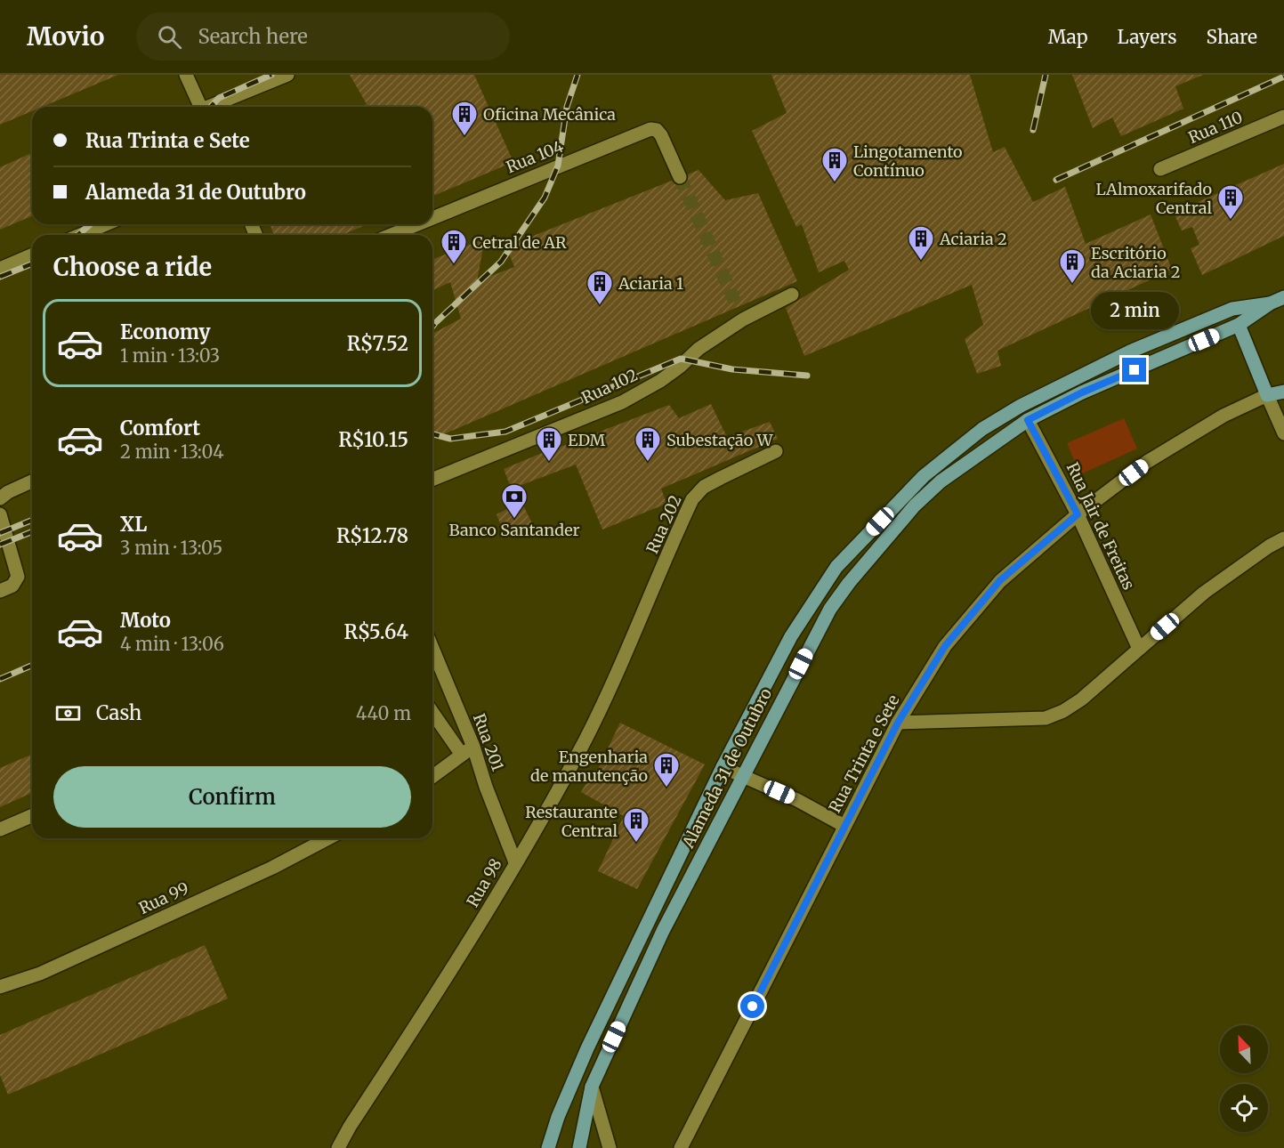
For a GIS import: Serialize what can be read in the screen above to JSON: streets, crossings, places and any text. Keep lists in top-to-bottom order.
{
  "streets": {
    "main road": ["Rua Trinta e Sete", "Alameda 31 de Outubro"],
    "street": [
      "Rua 110",
      "Rua 104",
      "Rua 102",
      "Rua 202",
      "Rua Jair de Freitas",
      "Rua 201",
      "Rua 98",
      "Rua 99"
    ]
  },
  "crossings": [
    ["Rua 202", "Rua 98"],
    ["Rua Jair de Freitas", "Rua Trinta e Sete"],
    ["Rua Jair de Freitas", "Alameda 31 de Outubro"],
    ["Rua 201", "Rua 98"]
  ],
  "places": {
    "building": [
      "Oficina Mecânica",
      "Lingotamento Contínuo",
      "LAlmoxarifado Central",
      "Aciaria 2",
      "Cetral de AR",
      "Escritório da Aciaria 2",
      "Aciaria 1",
      "EDM",
      "Subestação W",
      "Engenharia de manutenção",
      "Restaurante Central"
    ],
    "bank": ["Banco Santander"]
  },
  "north": "top left",
  "page": {
    "header": "Movio",
    "search": "Search here",
    "nav": ["Map", "Layers", "Share"],
    "banner": ["Rua Trinta e Sete", "Alameda 31 de Outubro"],
    "heading": "Choose a ride",
    "bubble": "2 min",
    "list": [
      {
        "name": "Economy",
        "note": "1 min · 13:03",
        "value": "R$7.52"
      },
      {
        "name": "Comfort",
        "note": "2 min · 13:04",
        "value": "R$10.15"
      },
      {
        "name": "XL",
        "note": "3 min · 13:05",
        "value": "R$12.78"
      },
      {
        "name": "Moto",
        "note": "4 min · 13:06",
        "value": "R$5.64"
      }
    ],
    "pay": ["Cash", "440 m"],
    "buttons": "Confirm"
  }
}
